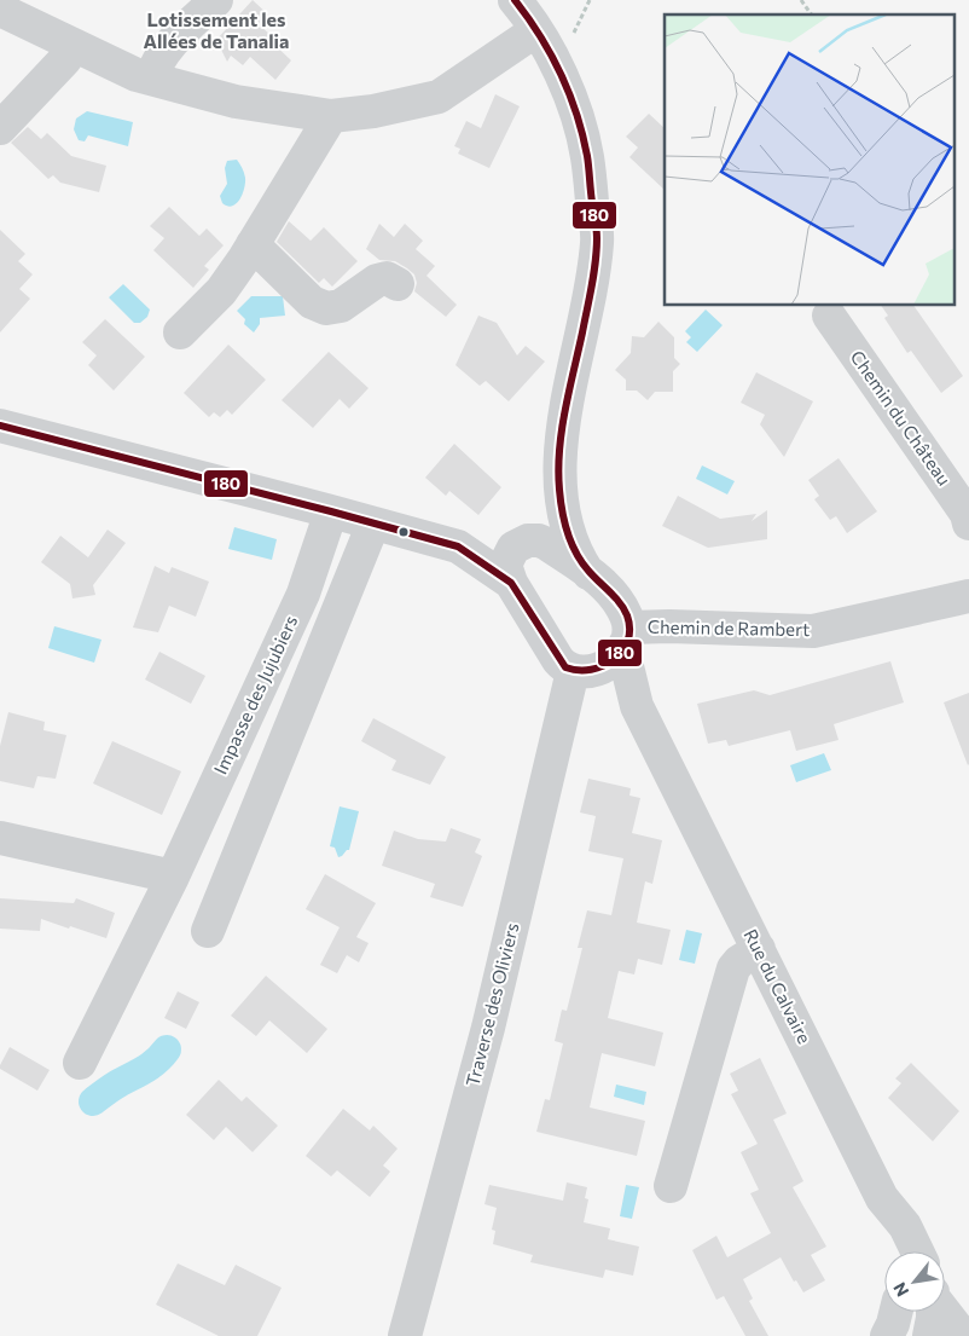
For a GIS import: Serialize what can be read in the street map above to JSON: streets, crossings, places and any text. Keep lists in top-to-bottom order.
{
  "streets": {
    "street": [
      "Chemin du Château",
      "Chemin de Rambert",
      "Impasse des Jujubiers",
      "Rue du Calvaire",
      "Traverse des Oliviers"
    ]
  },
  "crossings": [
    ["Chemin de Rambert", "Rue du Calvaire"],
    ["Rue du Calvaire", "Traverse des Oliviers"]
  ],
  "districts": ["Lotissement les Allées de Tanalia"],
  "lines": ["transit line 180"],
  "north": "bottom left"
}
